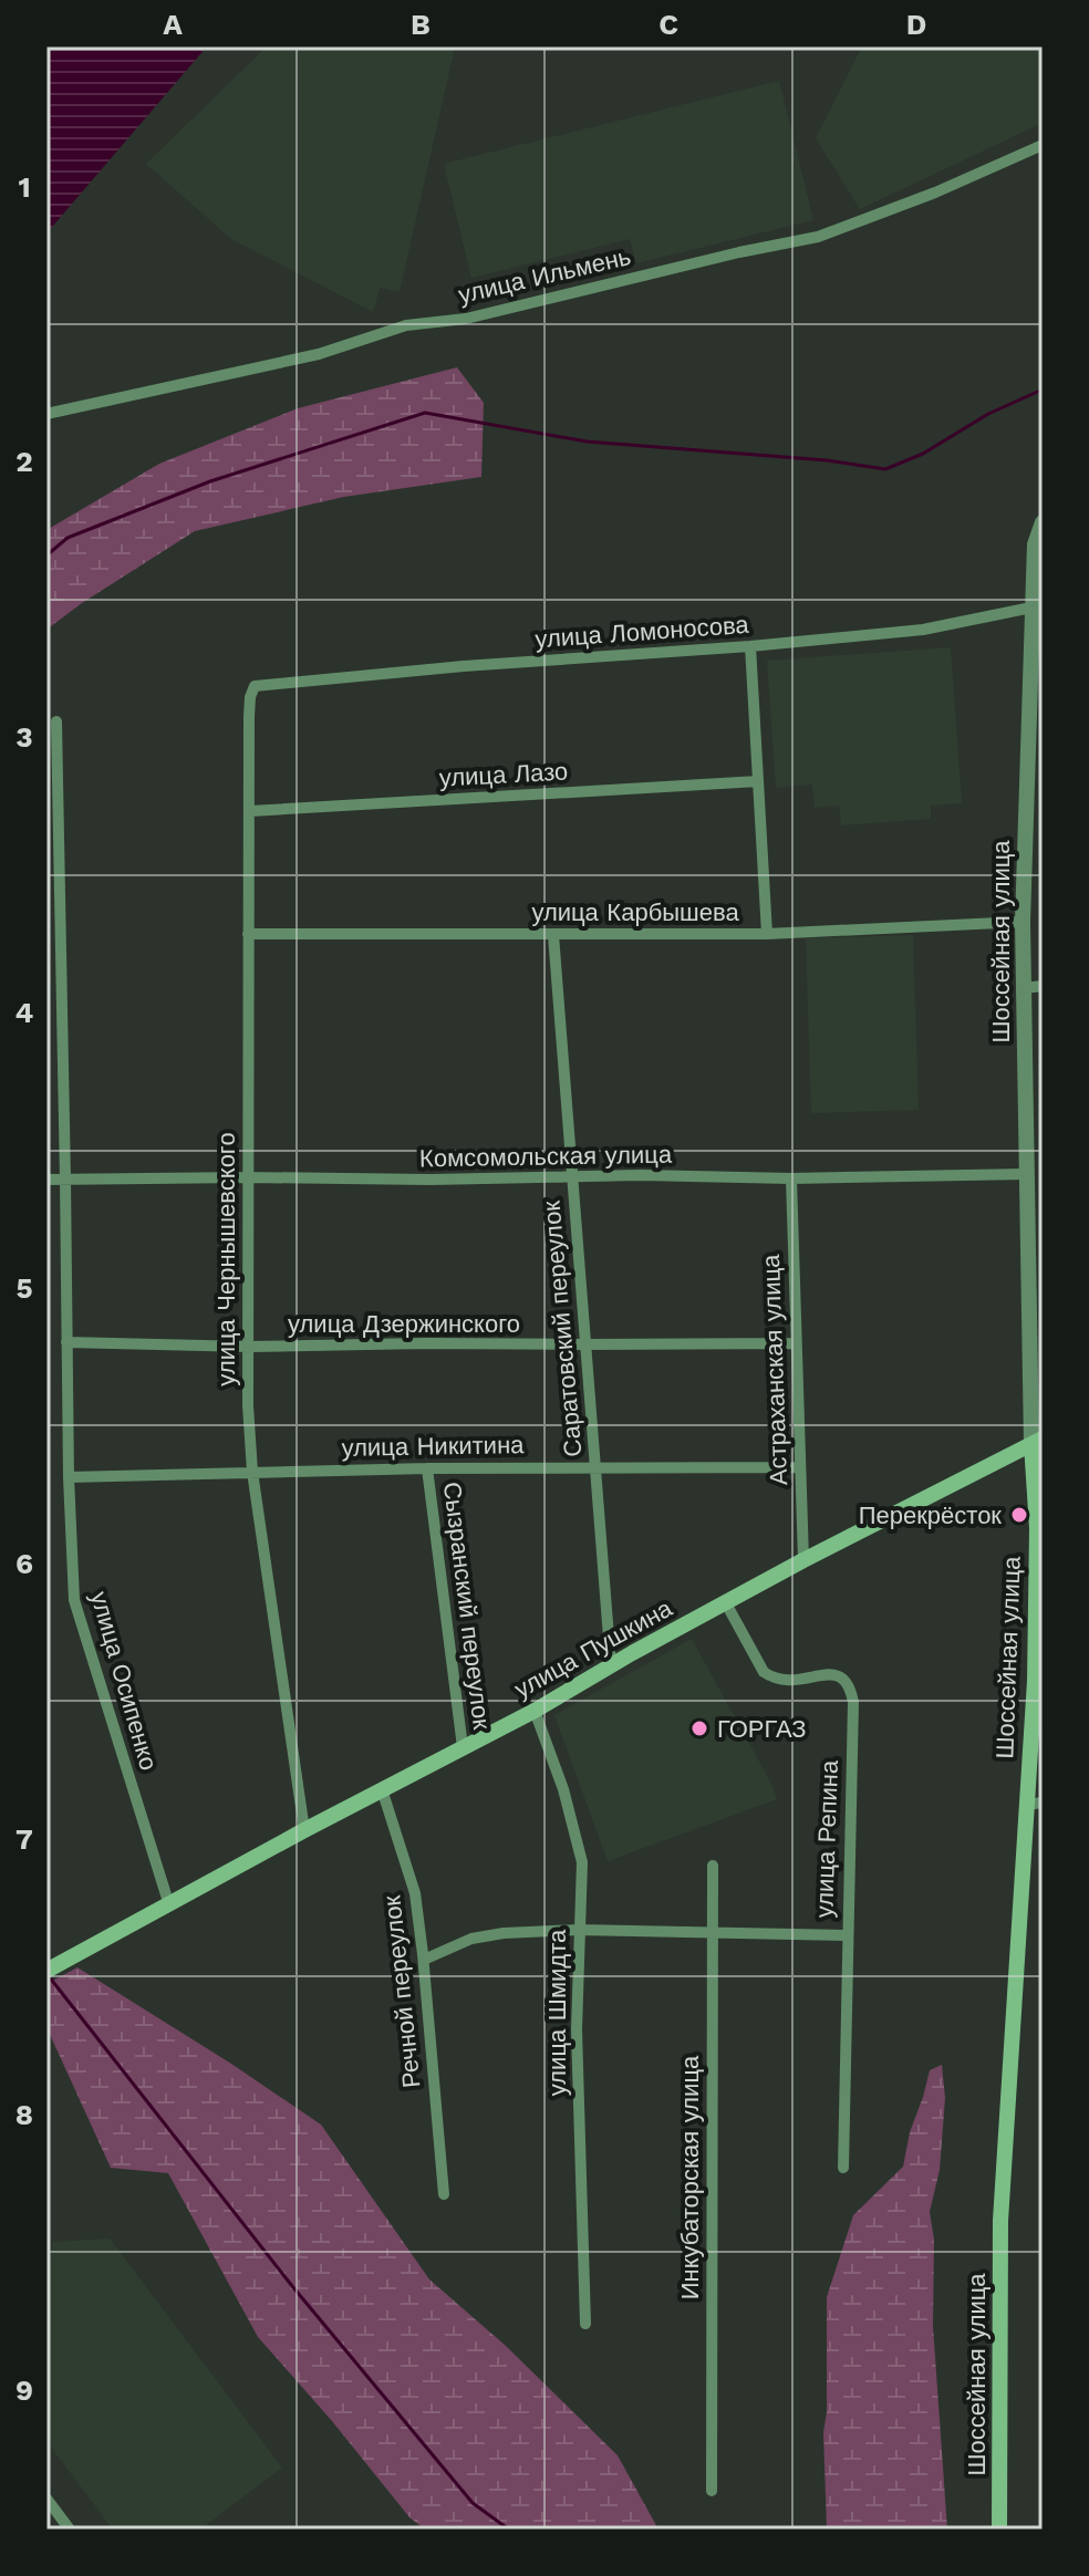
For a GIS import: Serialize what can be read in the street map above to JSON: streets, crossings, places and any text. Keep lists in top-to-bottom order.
{
  "streets": {
    "main road": ["Шоссейная улица", "улица Пушкина"],
    "street": [
      "улица Ильмень",
      "улица Ломоносова",
      "улица Лазо",
      "улица Карбышева",
      "Комсомольская улица",
      "улица Чернышевского",
      "улица Дзержинского",
      "Саратовский переулок",
      "Астраханская улица",
      "улица Никитина",
      "Сызранский переулок",
      "улица Осипенко",
      "улица Репина",
      "Речной переулок",
      "улица Шмидта",
      "Инкубаторская улица"
    ]
  },
  "crossings": [
    ["улица Ломоносова", "Шоссейная улица"],
    ["улица Ломоносова", "улица Чернышевского"],
    ["улица Лазо", "улица Чернышевского"],
    ["улица Карбышева", "Шоссейная улица"],
    ["улица Карбышева", "улица Чернышевского"],
    ["улица Карбышева", "Саратовский переулок"],
    ["Шоссейная улица", "Комсомольская улица"],
    ["Шоссейная улица", "улица Пушкина"],
    ["Комсомольская улица", "улица Чернышевского"],
    ["Комсомольская улица", "Саратовский переулок"],
    ["Комсомольская улица", "Астраханская улица"],
    ["Комсомольская улица", "улица Осипенко"],
    ["улица Чернышевского", "улица Дзержинского"],
    ["улица Чернышевского", "улица Никитина"],
    ["улица Чернышевского", "улица Пушкина"],
    ["улица Дзержинского", "Саратовский переулок"],
    ["улица Дзержинского", "Астраханская улица"],
    ["улица Дзержинского", "улица Осипенко"],
    ["Саратовский переулок", "улица Никитина"],
    ["Саратовский переулок", "улица Пушкина"],
    ["Астраханская улица", "улица Никитина"],
    ["Астраханская улица", "улица Пушкина"],
    ["улица Никитина", "Сызранский переулок"],
    ["улица Никитина", "улица Осипенко"],
    ["Сызранский переулок", "улица Пушкина"],
    ["улица Пушкина", "улица Осипенко"],
    ["улица Пушкина", "улица Репина"],
    ["улица Пушкина", "Речной переулок"],
    ["улица Пушкина", "улица Шмидта"]
  ],
  "places": ["Перекрёсток", "ГОРГАЗ"],
  "grid": {
    "columns": [
      "A",
      "B",
      "C",
      "D"
    ],
    "rows": [
      "1",
      "2",
      "3",
      "4",
      "5",
      "6",
      "7",
      "8",
      "9"
    ]
  }
}
